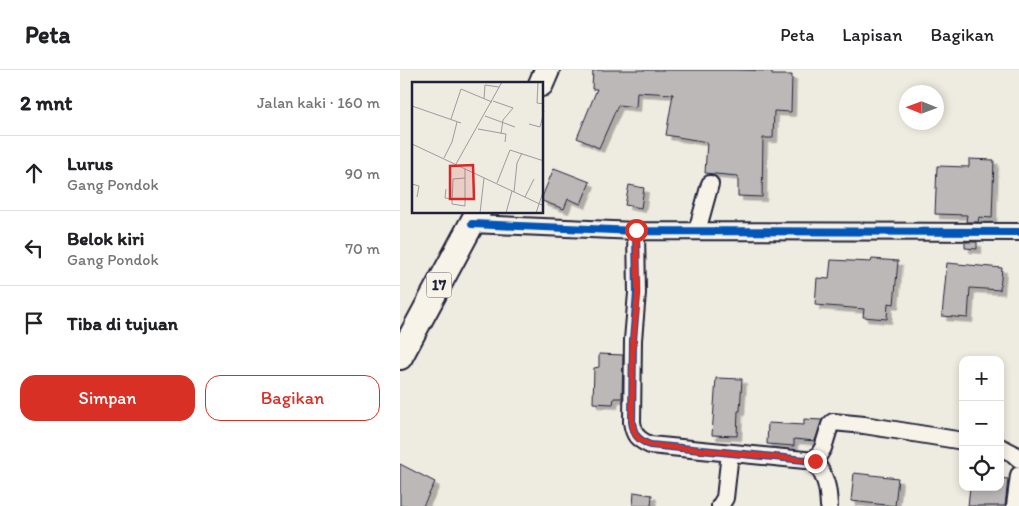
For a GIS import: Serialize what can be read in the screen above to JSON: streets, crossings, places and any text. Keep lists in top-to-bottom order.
{
  "streets": {
    "highway": ["17"]
  },
  "north": "left",
  "page": {
    "header": "Peta",
    "nav": ["Peta", "Lapisan", "Bagikan"],
    "heading": ["2 mnt", "Jalan kaki · 160 m"],
    "list": [
      ["Lurus", "Gang Pondok", "90 m"],
      ["Belok kiri", "Gang Pondok", "70 m"],
      "Tiba di tujuan"
    ],
    "map_buttons": ["+", "−"],
    "buttons": ["Simpan", "Bagikan"]
  }
}
